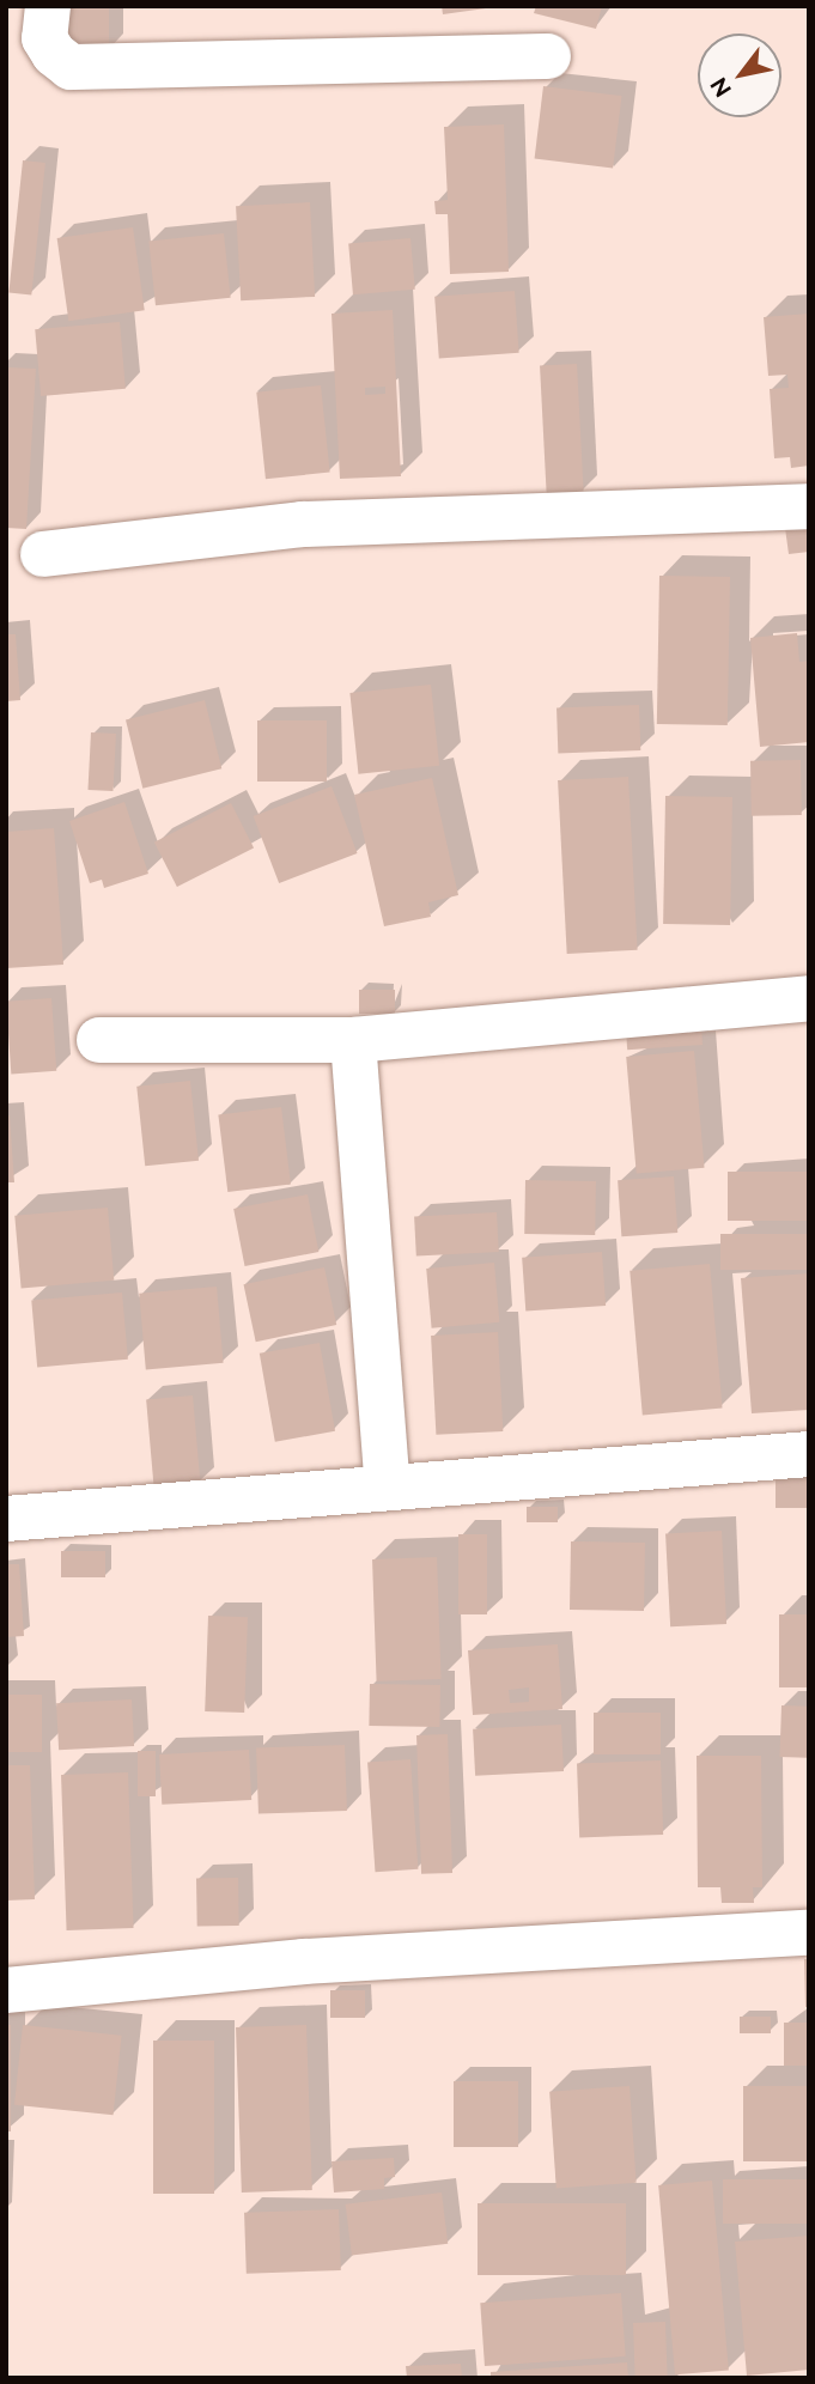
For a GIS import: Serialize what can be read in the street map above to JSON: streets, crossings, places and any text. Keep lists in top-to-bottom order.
{
  "north": "bottom left"
}
